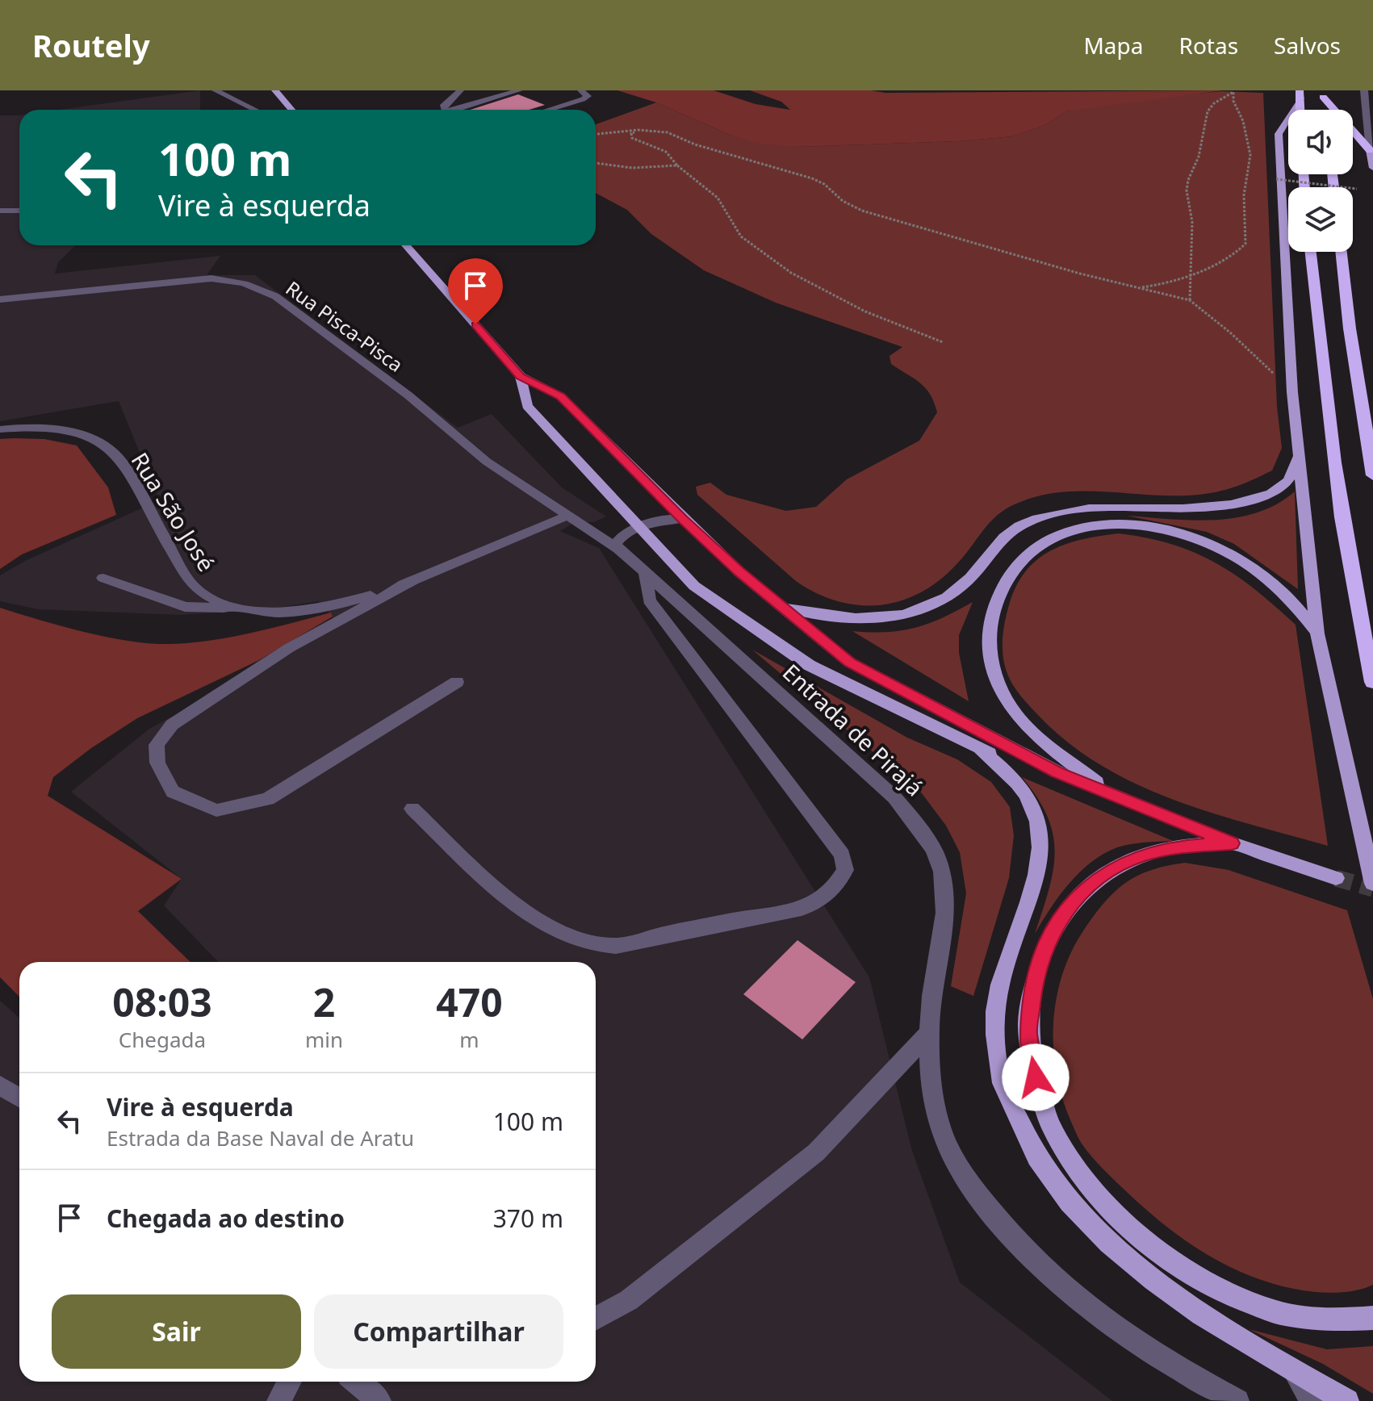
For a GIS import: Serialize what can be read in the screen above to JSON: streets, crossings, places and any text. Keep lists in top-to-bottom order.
{
  "streets": {
    "street": ["Rua Pisca-Pisca", "Rua São José", "Entrada de Pirajá"]
  },
  "crossings": [
    ["Rua Pisca-Pisca", "Rua São José"],
    ["Rua Pisca-Pisca", "Entrada de Pirajá"]
  ],
  "page": {
    "header": "Routely",
    "nav": ["Mapa", "Rotas", "Salvos"],
    "turn": ["100 m", "Vire à esquerda"],
    "eta": [
      "08:03",
      "Chegada",
      "2",
      "min",
      "470",
      "m"
    ],
    "list": [
      {
        "name": "Vire à esquerda",
        "note": "Estrada da Base Naval de Aratu",
        "value": "100 m"
      },
      {
        "name": "Chegada ao destino",
        "value": "370 m"
      }
    ],
    "buttons": ["Sair", "Compartilhar"]
  }
}
